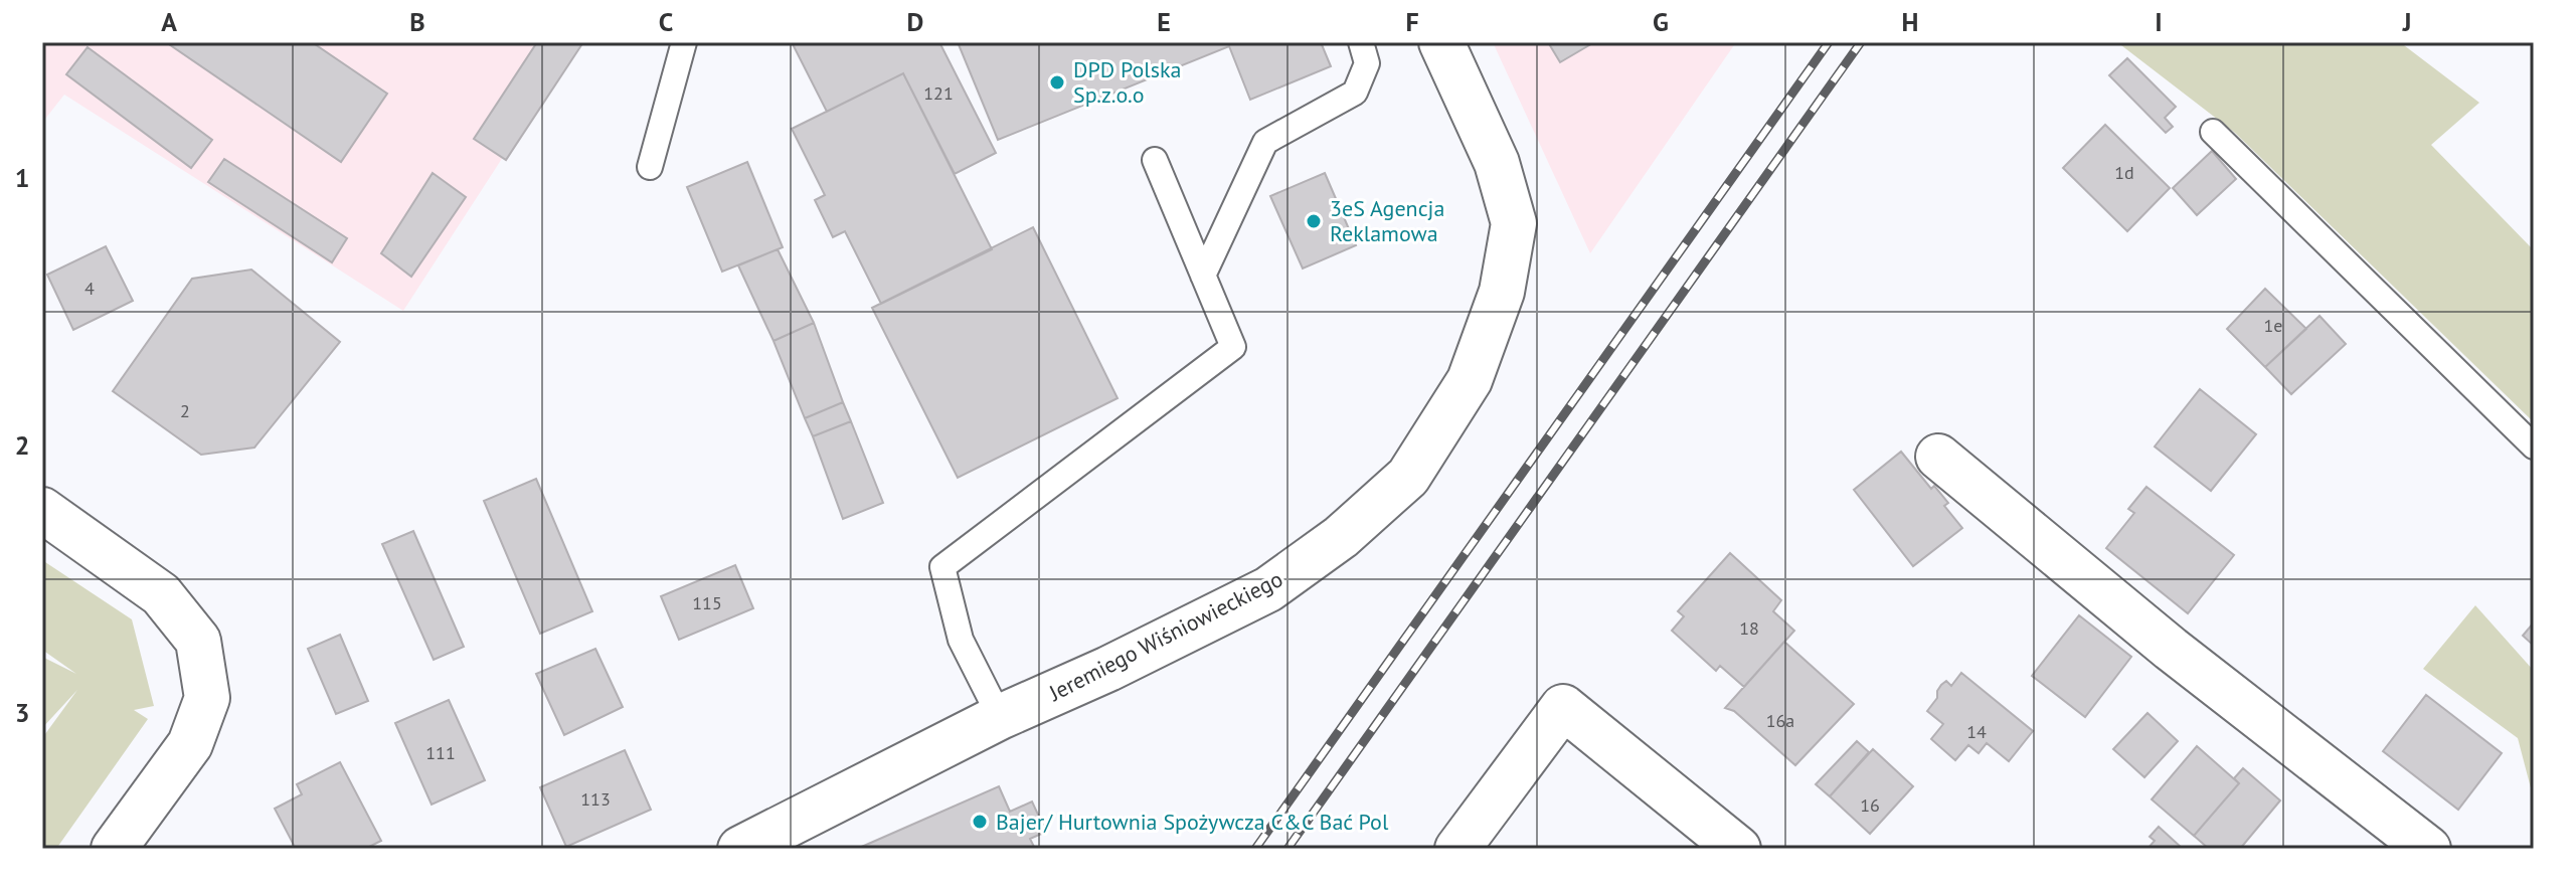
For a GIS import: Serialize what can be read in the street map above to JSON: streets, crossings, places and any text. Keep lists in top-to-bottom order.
{
  "streets": {
    "street": ["Jeremiego Wiśniowieckiego"]
  },
  "places": ["DPD Polska Sp.z.o.o", "3eS Agencja Reklamowa", "Bajer/ Hurtownia Spożywcza C&C Bać Pol"],
  "house_numbers": [
    "121",
    "1d",
    "4",
    "1e",
    "2",
    "115",
    "18",
    "16a",
    "14",
    "111",
    "113",
    "16"
  ],
  "grid": {
    "columns": [
      "A",
      "B",
      "C",
      "D",
      "E",
      "F",
      "G",
      "H",
      "I",
      "J"
    ],
    "rows": ["1", "2", "3"]
  }
}
